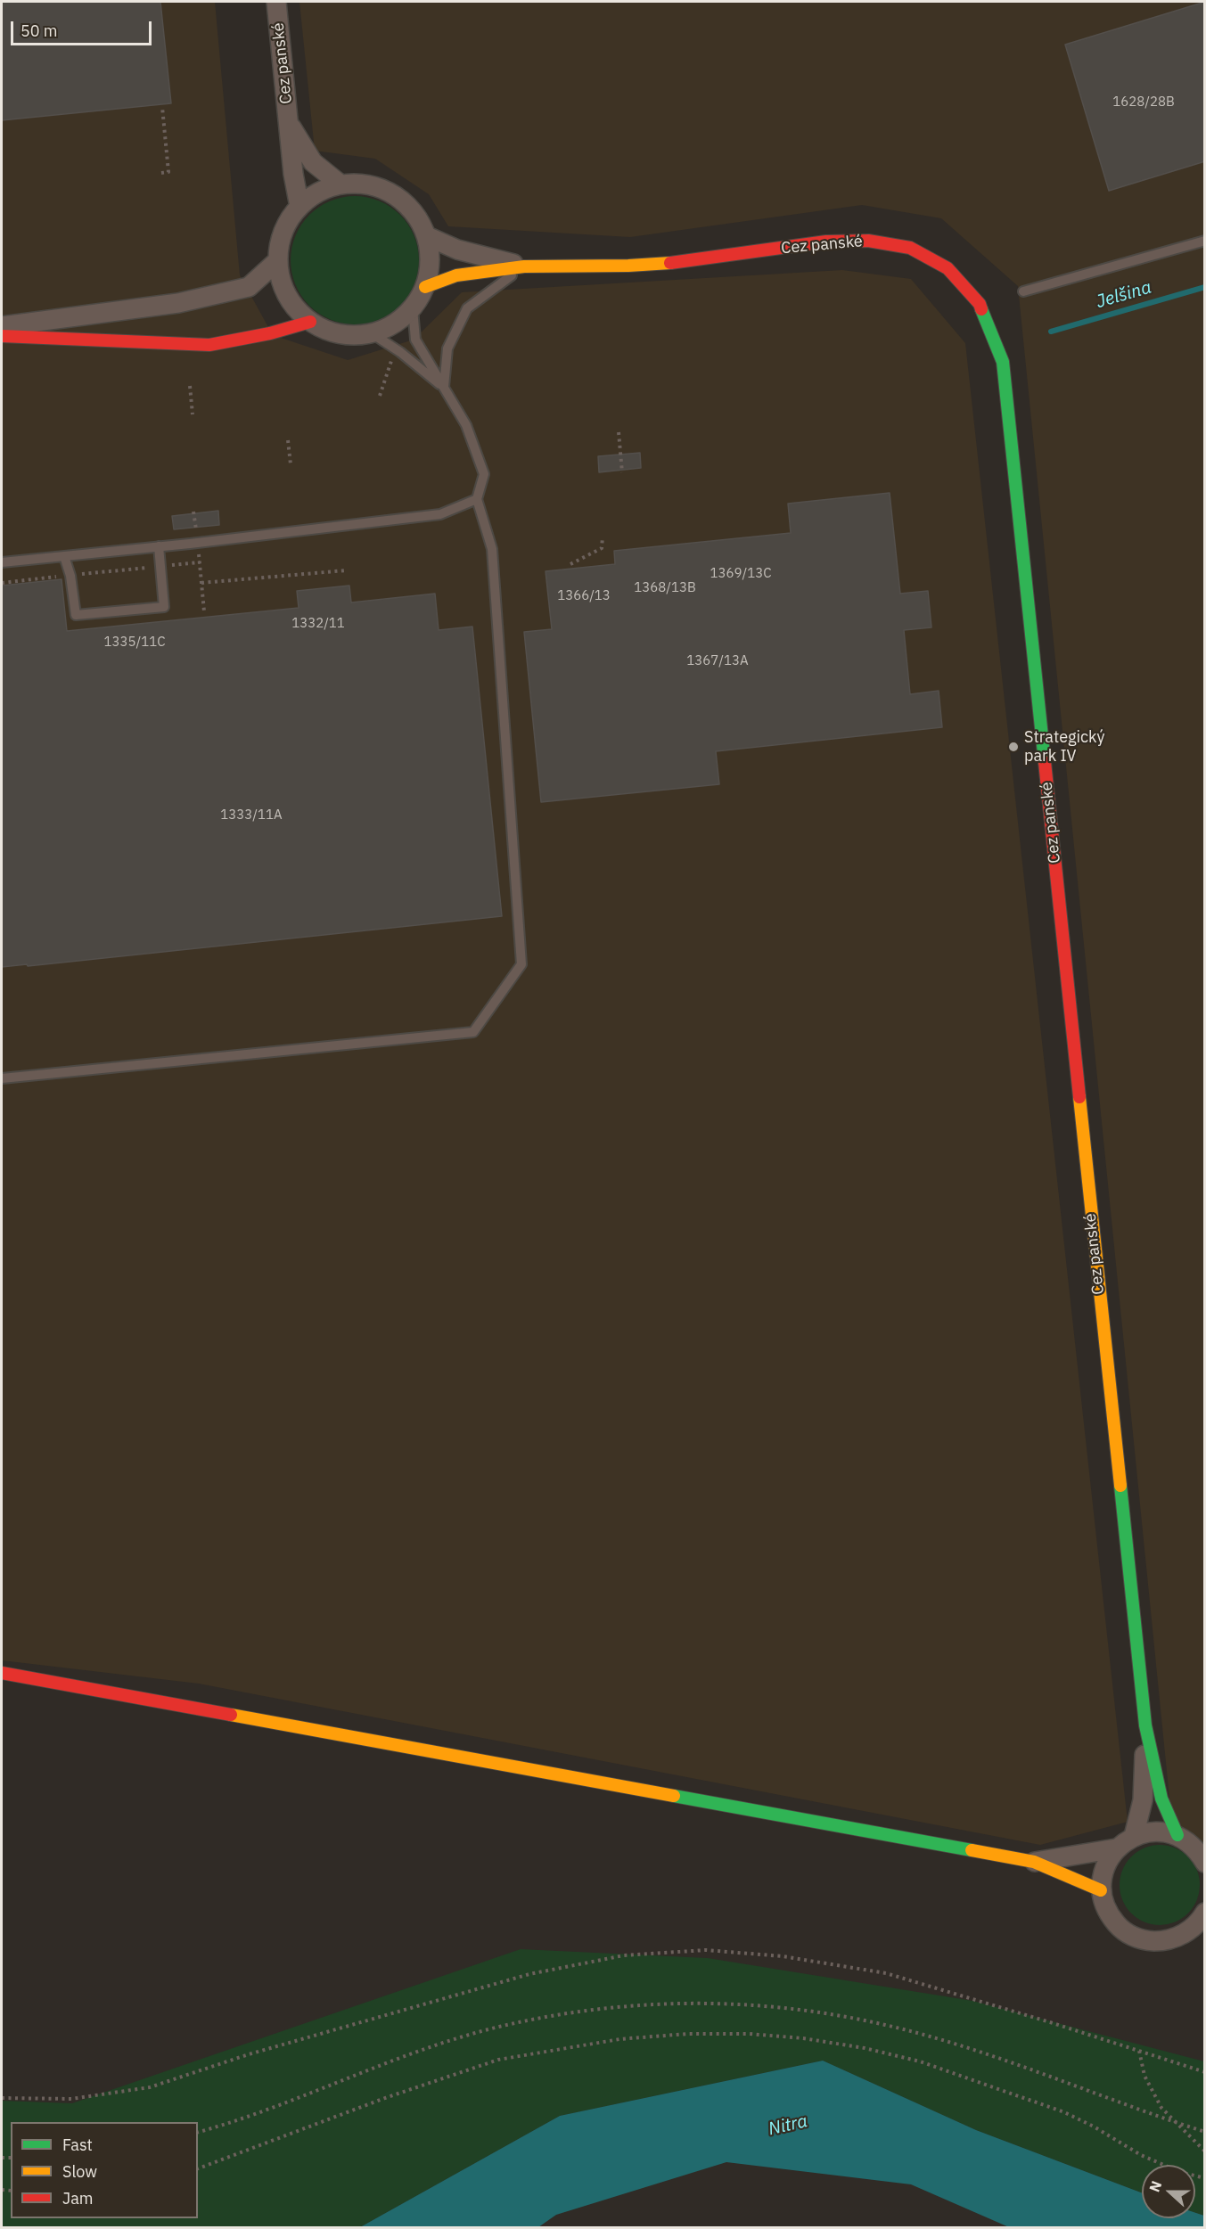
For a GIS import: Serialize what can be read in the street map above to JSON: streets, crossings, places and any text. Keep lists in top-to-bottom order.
{
  "streets": {
    "street": ["Cez panské"]
  },
  "water": ["Jelšina", "Nitra"],
  "places": ["Strategický park IV"],
  "house_numbers": [
    "1628/28B",
    "1369/13C",
    "1368/13B",
    "1366/13",
    "1332/11",
    "1335/11C",
    "1367/13A",
    "1333/11A"
  ],
  "legend": ["Fast", "Slow", "Jam"],
  "scale_bar": "50 m",
  "north": "left"
}
